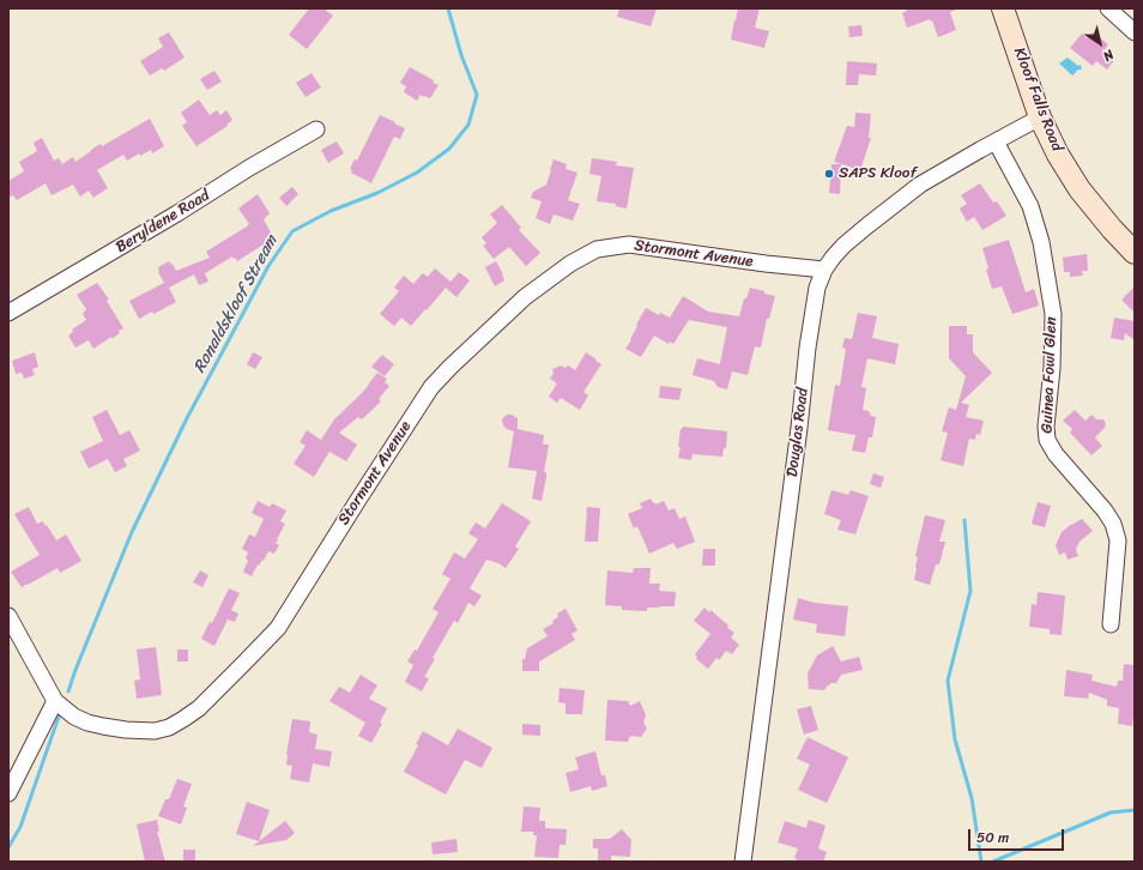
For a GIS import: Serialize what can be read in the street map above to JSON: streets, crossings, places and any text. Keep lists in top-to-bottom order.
{
  "streets": {
    "main road": ["Kloof Falls Road"],
    "street": [
      "Beryldene Road",
      "Stormont Avenue",
      "Guinea Fowl Glen",
      "Douglas Road"
    ]
  },
  "crossings": [
    ["Kloof Falls Road", "Douglas Road"],
    ["Stormont Avenue", "Douglas Road"],
    ["Guinea Fowl Glen", "Douglas Road"]
  ],
  "water": ["Ronaldskloof Stream"],
  "places": ["SAPS Kloof"],
  "scale_bar": "50 m",
  "north": "bottom right"
}
